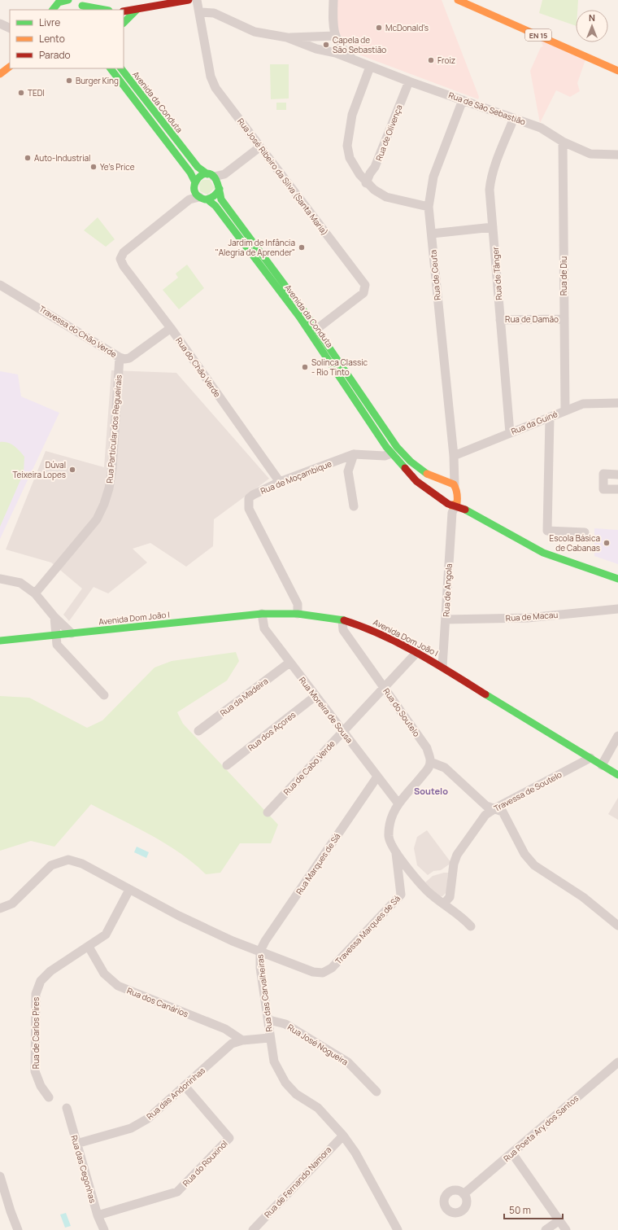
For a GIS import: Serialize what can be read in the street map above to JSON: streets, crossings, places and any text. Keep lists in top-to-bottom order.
{
  "streets": {
    "main road": [
      "EN 15",
      "Avenida da Conduta",
      "Rua de Angola",
      "Avenida Dom João I"
    ],
    "street": [
      "Rua de São Sebastião",
      "Rua de Olivença",
      "Rua José Ribeiro da Silva (Santa Maria)",
      "Rua de Tânger",
      "Rua de Ceuta",
      "Rua de Diu",
      "Rua de Damão",
      "Travessa do Chão Verde",
      "Rua do Chão Verde",
      "Rua da Guiné",
      "Rua Particular dos Regueirais",
      "Rua de Moçambique",
      "Rua de Macau",
      "Rua da Madeira",
      "Rua Moreira de Sousa",
      "Rua do Soutelo",
      "Rua dos Açores",
      "Rua de Cabo Verde",
      "Travessa de Soutelo",
      "Rua Marques de Sá",
      "Travessa Marques de Sá",
      "Rua das Carvalheiras",
      "Rua dos Canários",
      "Rua de Carlos Pires",
      "Rua José Nogueira",
      "Rua das Andorinhas",
      "Rua Poeta Ary dos Santos",
      "Rua do Rouxinol",
      "Rua das Cegonhas",
      "Rua de Fernando Namora"
    ]
  },
  "crossings": [
    ["Avenida da Conduta", "Rua José Ribeiro da Silva (Santa Maria)"],
    ["Avenida da Conduta", "Rua do Chão Verde"],
    ["Avenida da Conduta", "Rua de Moçambique"],
    ["Avenida da Conduta", "Rua de Angola"],
    ["Rua de São Sebastião", "Rua de Olivença"],
    ["Rua de São Sebastião", "Rua José Ribeiro da Silva (Santa Maria)"],
    ["Rua de São Sebastião", "Rua de Tânger"],
    ["Rua de São Sebastião", "Rua de Ceuta"],
    ["Rua de São Sebastião", "Rua de Diu"],
    ["Rua de Tânger", "Rua de Damão"],
    ["Rua de Tânger", "Rua da Guiné"],
    ["Rua de Ceuta", "Rua da Guiné"],
    ["Rua de Ceuta", "Rua de Angola"],
    ["Rua de Diu", "Rua de Damão"],
    ["Rua de Diu", "Rua da Guiné"],
    ["Travessa do Chão Verde", "Rua do Chão Verde"],
    ["Travessa do Chão Verde", "Rua Particular dos Regueirais"],
    ["Rua do Chão Verde", "Rua de Moçambique"],
    ["Rua da Guiné", "Rua de Angola"],
    ["Rua de Moçambique", "Avenida Dom João I"],
    ["Rua de Angola", "Rua de Macau"],
    ["Rua de Angola", "Avenida Dom João I"],
    ["Avenida Dom João I", "Rua Moreira de Sousa"],
    ["Avenida Dom João I", "Rua do Soutelo"],
    ["Avenida Dom João I", "Rua de Cabo Verde"],
    ["Avenida Dom João I", "Travessa de Soutelo"],
    ["Rua da Madeira", "Rua Moreira de Sousa"],
    ["Rua Moreira de Sousa", "Rua dos Açores"],
    ["Rua Moreira de Sousa", "Rua de Cabo Verde"],
    ["Rua Moreira de Sousa", "Rua Marques de Sá"],
    ["Rua do Soutelo", "Rua de Cabo Verde"],
    ["Rua Marques de Sá", "Travessa Marques de Sá"],
    ["Rua Marques de Sá", "Rua das Carvalheiras"],
    ["Travessa Marques de Sá", "Rua das Carvalheiras"],
    ["Rua das Carvalheiras", "Rua de Carlos Pires"],
    ["Rua das Carvalheiras", "Rua José Nogueira"],
    ["Rua das Carvalheiras", "Rua das Andorinhas"],
    ["Rua das Carvalheiras", "Rua de Fernando Namora"],
    ["Rua dos Canários", "Rua de Carlos Pires"],
    ["Rua dos Canários", "Rua das Andorinhas"],
    ["Rua das Andorinhas", "Rua do Rouxinol"],
    ["Rua das Andorinhas", "Rua das Cegonhas"],
    ["Rua do Rouxinol", "Rua das Cegonhas"]
  ],
  "districts": ["Soutelo"],
  "places": [
    "McDonald's",
    "Capela de São Sebastião",
    "Froiz",
    "Burger King",
    "TEDI",
    "Auto-Industrial",
    "Ye's Price",
    "Jardim de Infância \"Alegria de Aprender\"",
    "Solinca Classic - Rio Tinto",
    "Dúval Teixeira Lopes",
    "Escola Básica de Cabanas"
  ],
  "legend": ["Livre", "Lento", "Parado"],
  "scale_bar": "50 m",
  "north": "top"
}
